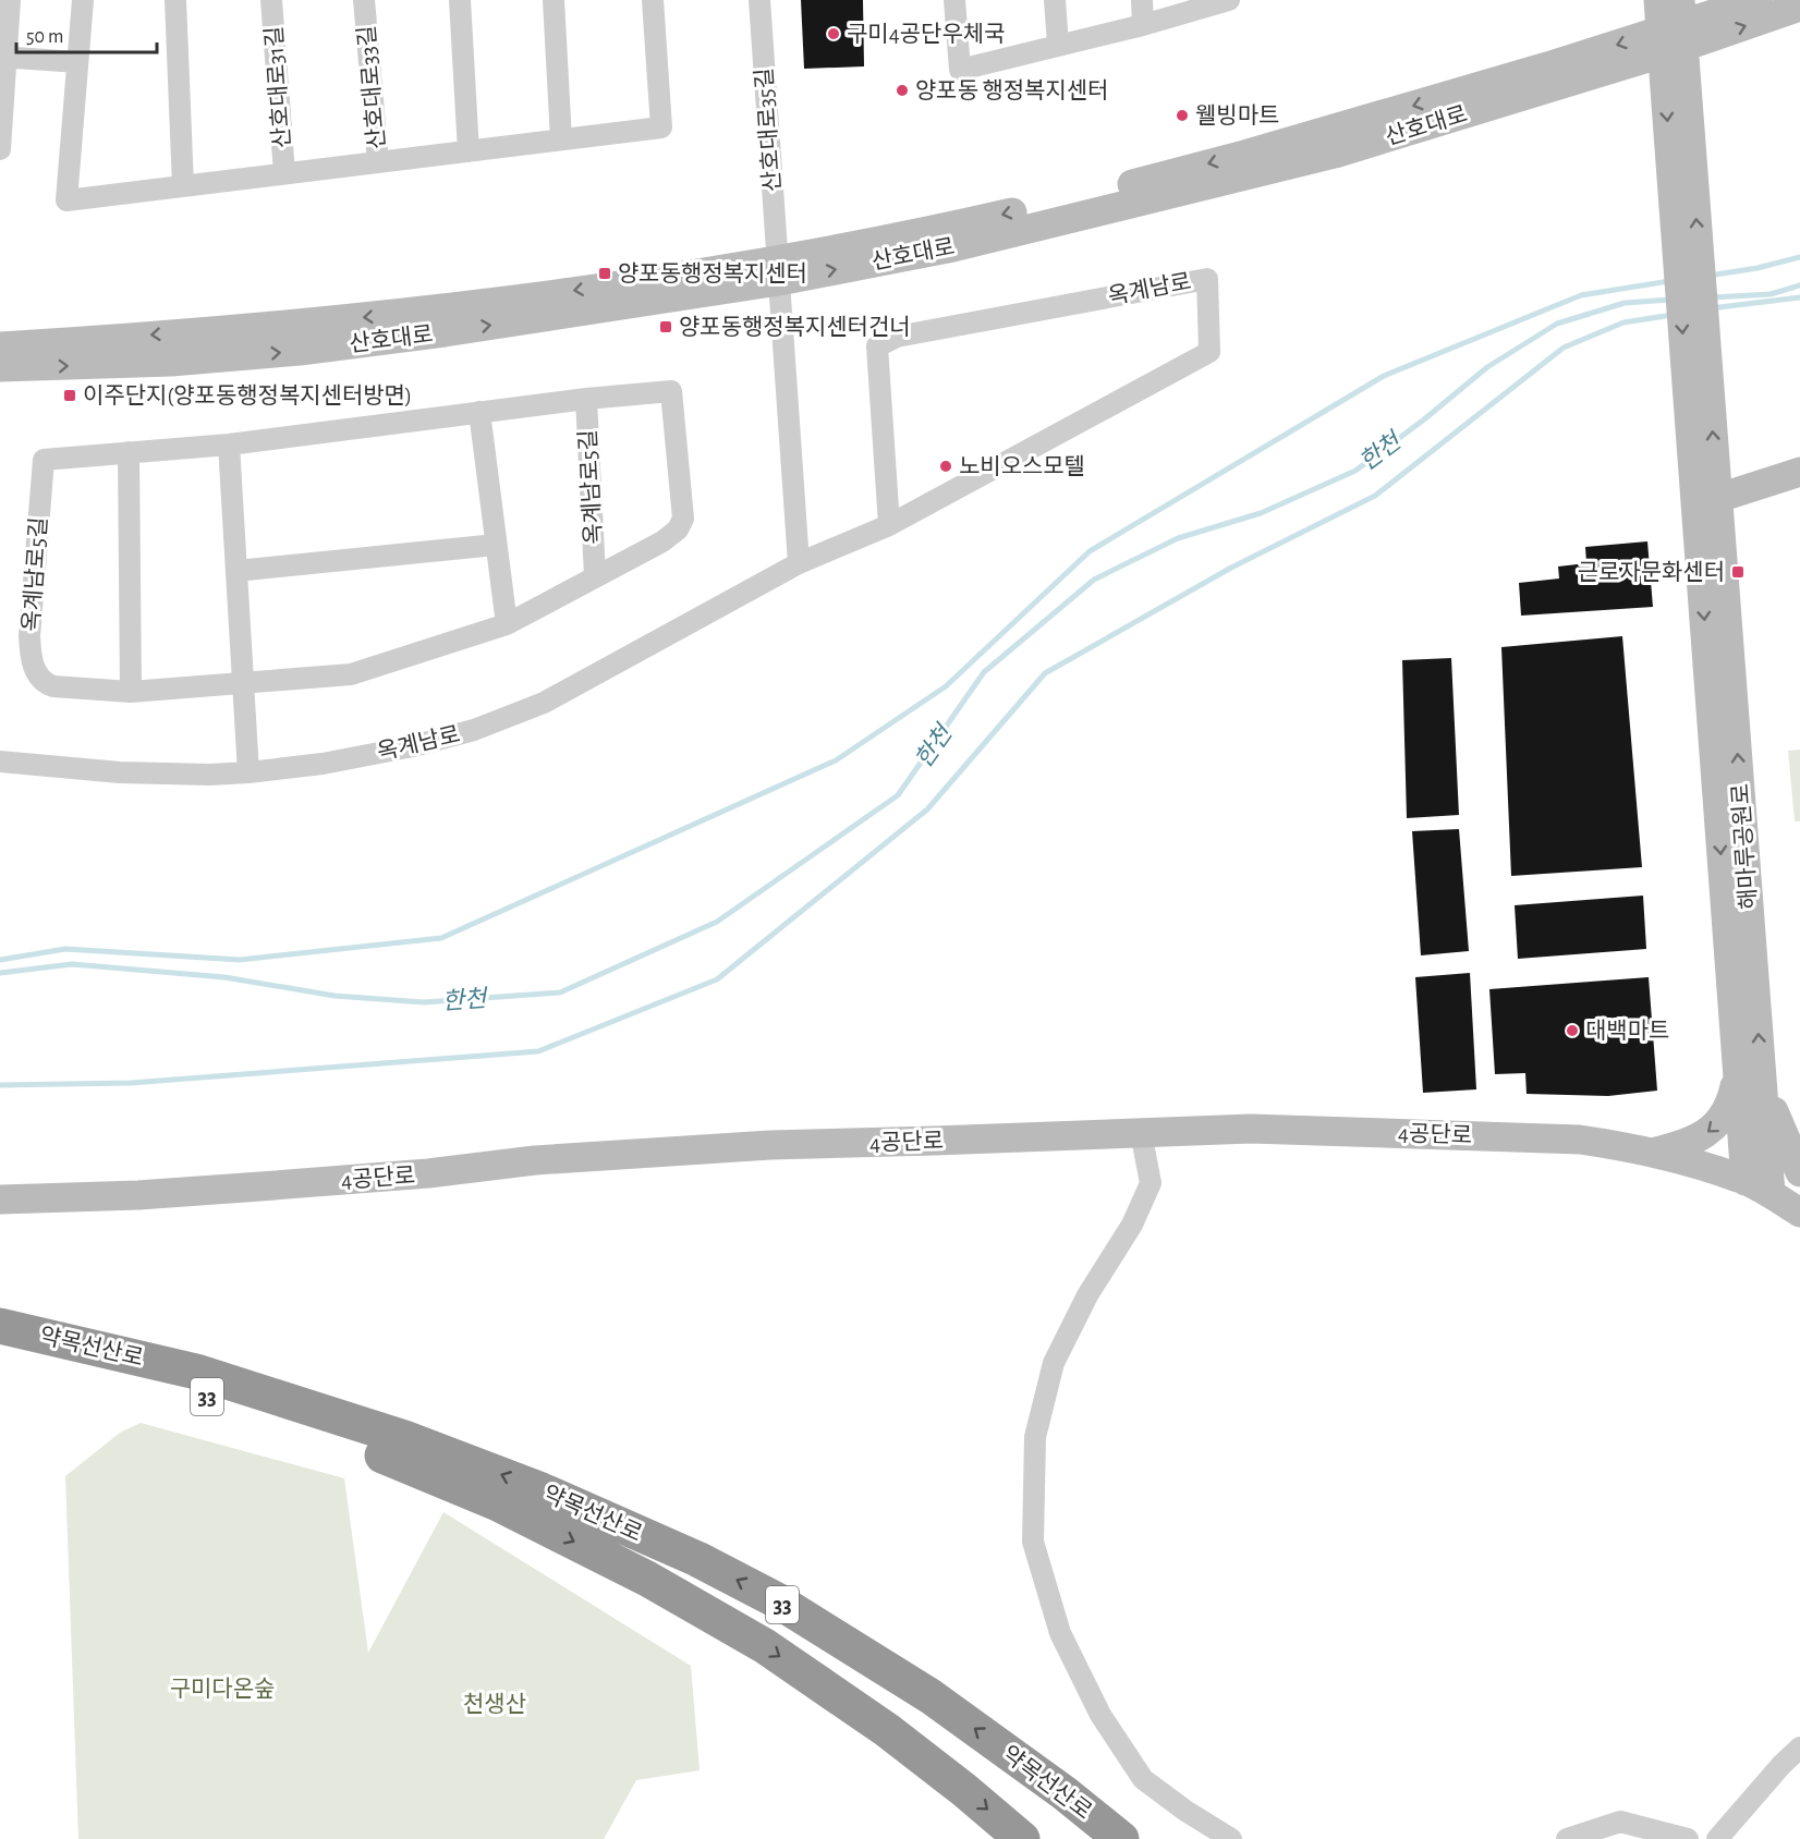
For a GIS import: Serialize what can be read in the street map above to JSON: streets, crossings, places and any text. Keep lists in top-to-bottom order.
{
  "streets": {
    "highway": ["약목선산로", "33"],
    "street": [
      "산호대로31길",
      "산호대로33길",
      "산호대로",
      "산호대로35길",
      "옥계남로",
      "옥계남로5길",
      "해마루공원로",
      "4공단로"
    ]
  },
  "crossings": [
    ["산호대로31길", "산호대로33길"],
    ["산호대로", "산호대로35길"],
    ["산호대로", "해마루공원로"],
    ["해마루공원로", "4공단로"]
  ],
  "water": ["한천"],
  "parks": ["구미다온숲", "천생산"],
  "places": {
    "other": [
      "구미4공단우체국",
      "양포동 행정복지센터",
      "웰빙마트",
      "노비오스모텔",
      "대백마트"
    ],
    "transit": [
      "양포동행정복지센터",
      "양포동행정복지센터건너",
      "이주단지(양포동행정복지센터방면)",
      "근로자문화센터"
    ]
  },
  "scale_bar": "50 m"
}
